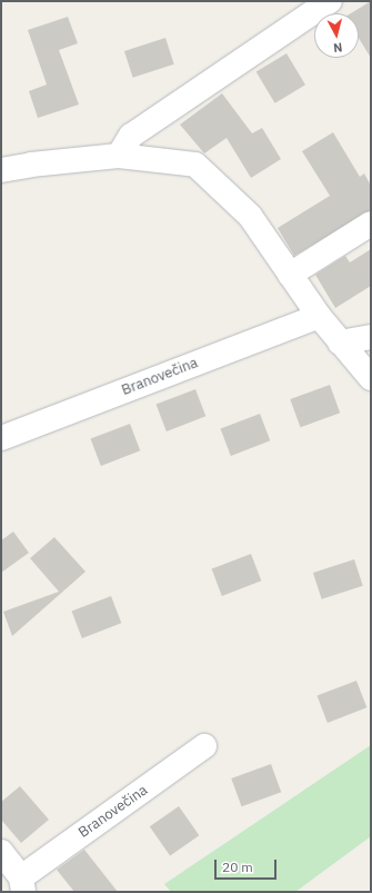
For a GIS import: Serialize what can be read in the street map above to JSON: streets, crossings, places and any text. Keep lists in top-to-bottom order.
{
  "streets": {
    "street": ["Branovečina"]
  },
  "scale_bar": "20 m",
  "north": "bottom"
}
